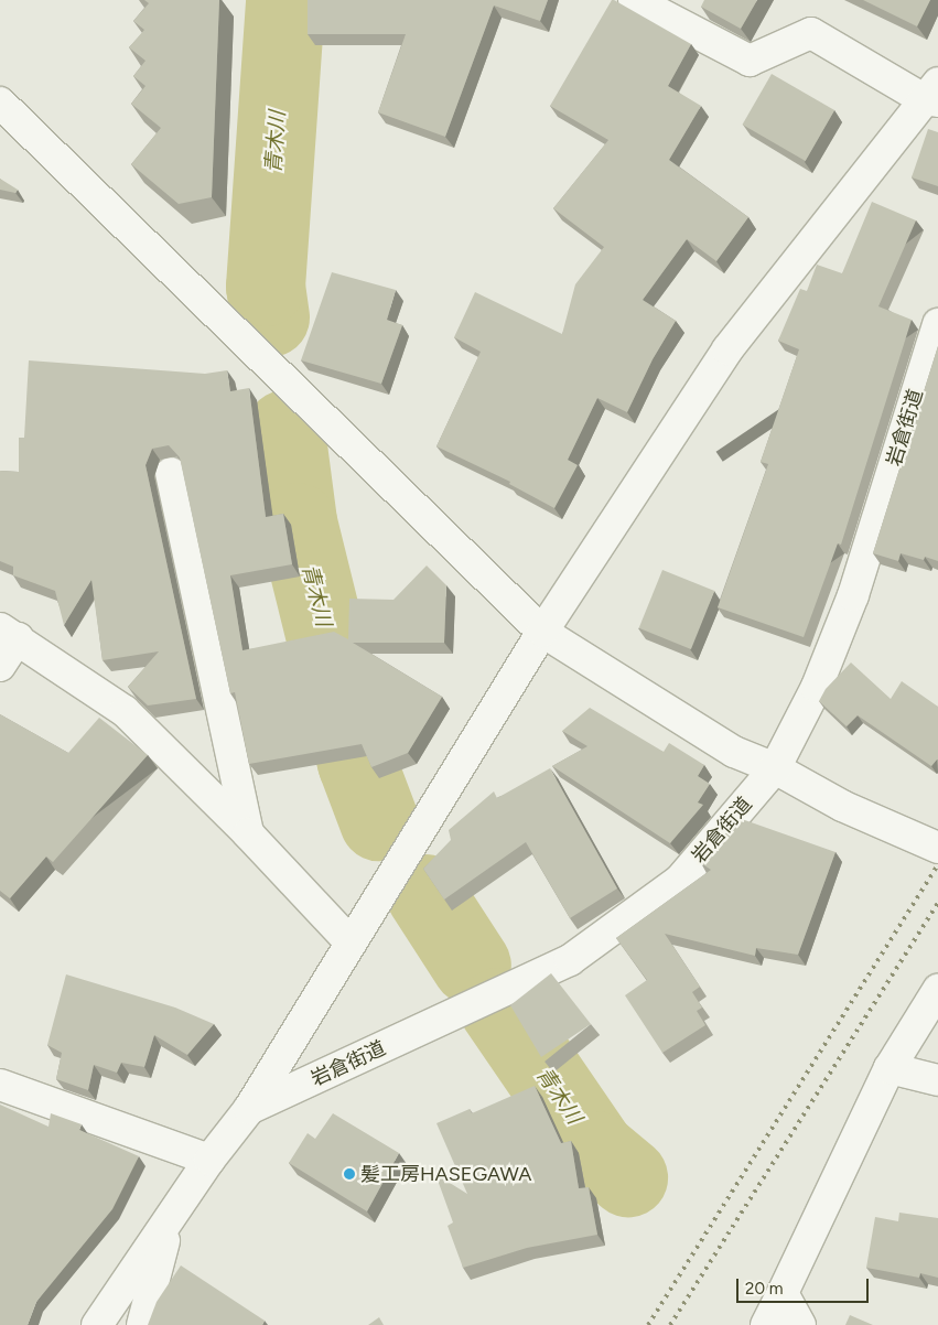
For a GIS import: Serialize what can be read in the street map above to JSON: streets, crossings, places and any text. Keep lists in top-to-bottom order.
{
  "streets": {
    "street": ["岩倉街道"]
  },
  "water": ["青木川"],
  "places": ["髪工房HASEGAWA"],
  "scale_bar": "20 m"
}
